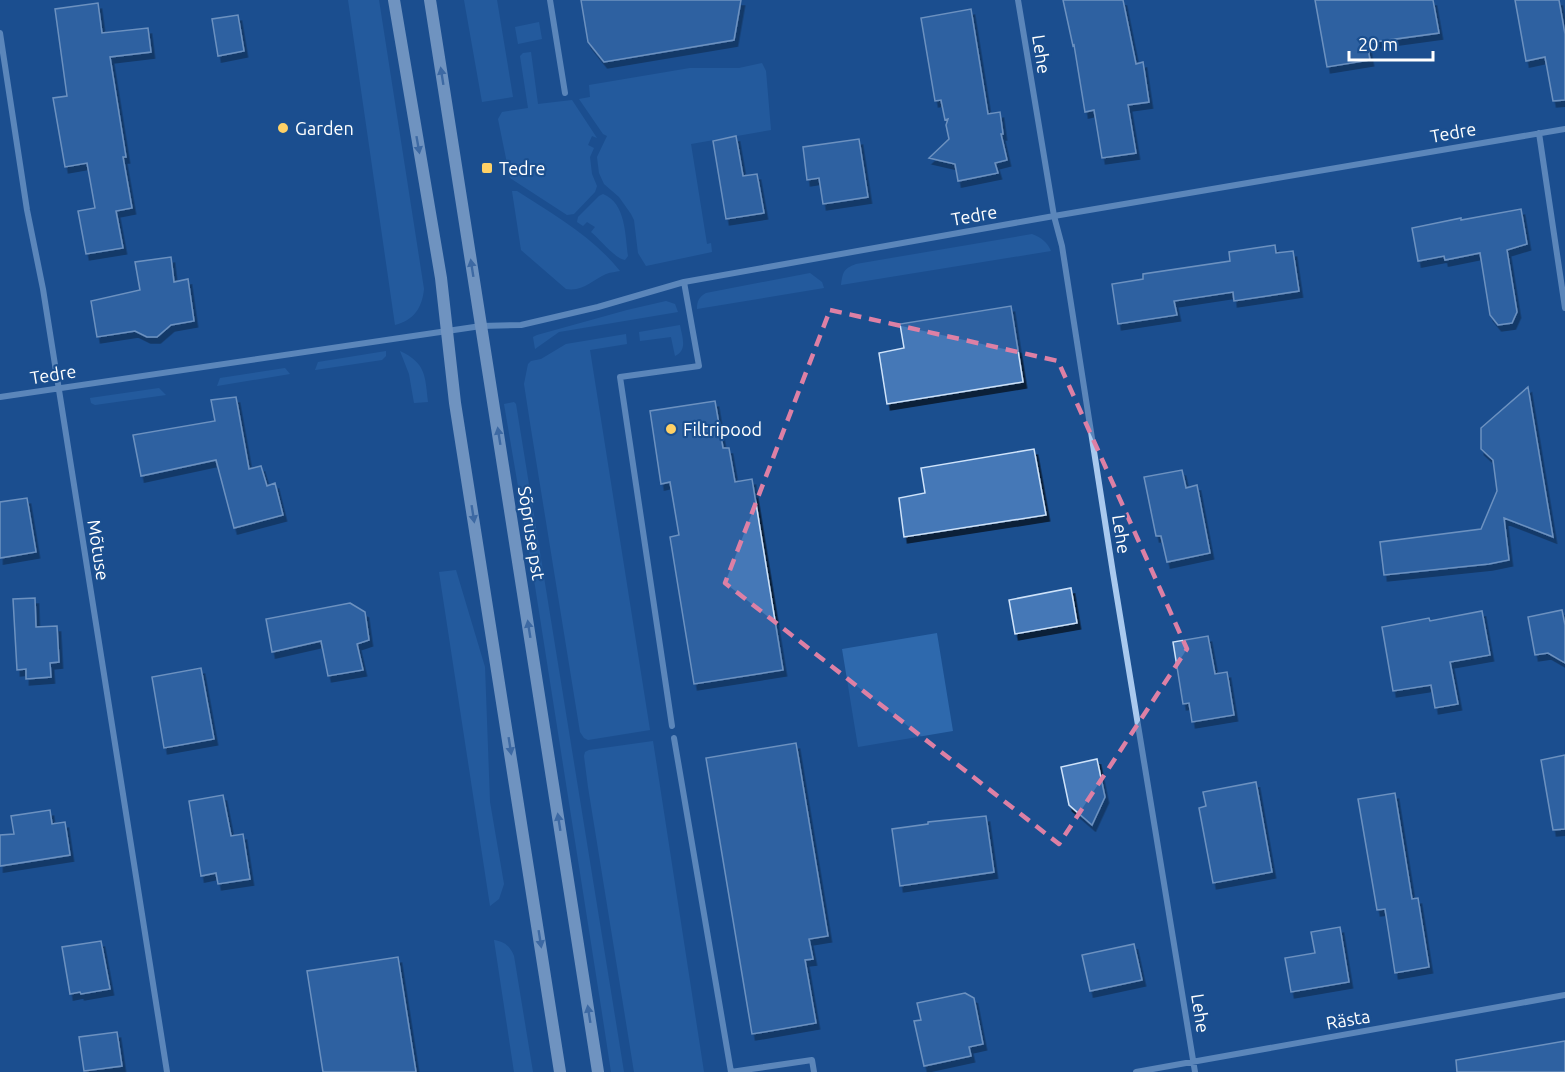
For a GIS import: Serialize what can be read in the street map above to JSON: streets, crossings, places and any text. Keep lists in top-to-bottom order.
{
  "streets": {
    "main road": ["Sõpruse pst"],
    "street": [
      "Lehe",
      "Tedre",
      "Mõtuse",
      "Rästa"
    ]
  },
  "crossings": [
    ["Lehe", "Tedre"],
    ["Lehe", "Rästa"],
    ["Tedre", "Sõpruse pst"],
    ["Tedre", "Mõtuse"]
  ],
  "places": {
    "other": ["Garden", "Filtripood"],
    "transit": ["Tedre"]
  },
  "scale_bar": "20 m"
}
